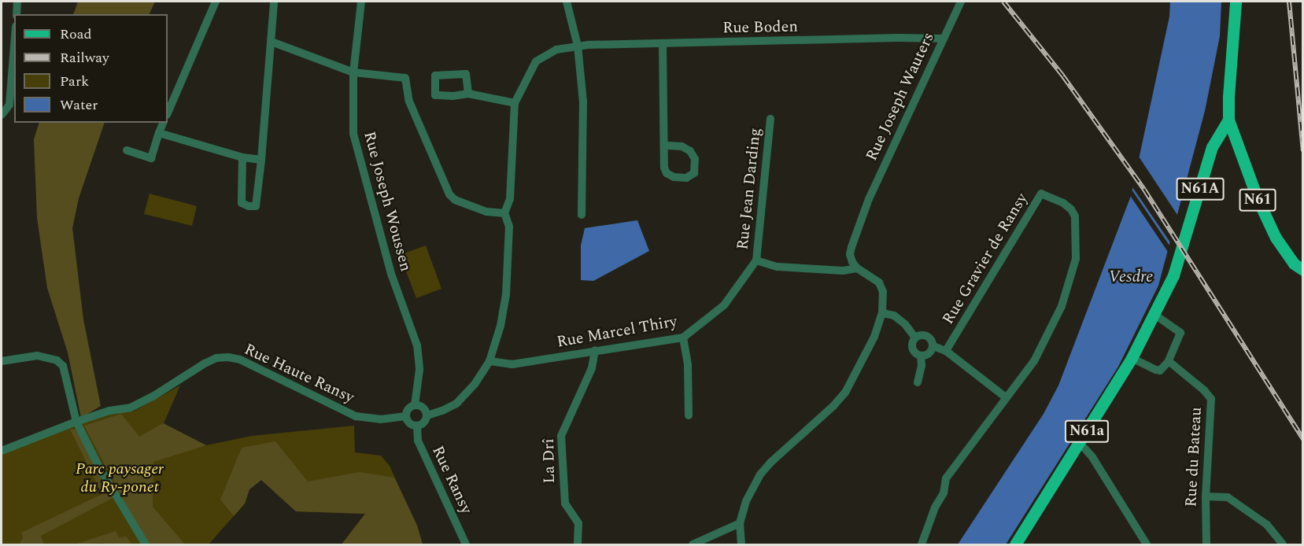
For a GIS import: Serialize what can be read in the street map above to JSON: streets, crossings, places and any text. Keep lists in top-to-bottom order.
{
  "streets": {
    "main road": ["N61A", "N61", "N61a"],
    "street": [
      "Rue Boden",
      "Rue Joseph Wauters",
      "Rue Jean Darding",
      "Rue Joseph Woussen",
      "Rue Gravier de Ransy",
      "Rue Marcel Thiry",
      "Rue Haute Ransy",
      "Rue du Bateau",
      "La Drî",
      "Rue Ransy"
    ]
  },
  "crossings": [
    ["Rue Boden", "Rue Joseph Wauters"],
    ["Rue Jean Darding", "Rue Marcel Thiry"],
    ["N61A", "N61a"],
    ["Rue Joseph Woussen", "Rue Haute Ransy"],
    ["Rue Joseph Woussen", "Rue Ransy"],
    ["Rue Marcel Thiry", "La Drî"],
    ["Rue Haute Ransy", "Rue Ransy"]
  ],
  "water": ["Vesdre"],
  "parks": ["Parc paysager du Ry-ponet"],
  "legend": [
    "Road",
    "Railway",
    "Park",
    "Water"
  ]
}
